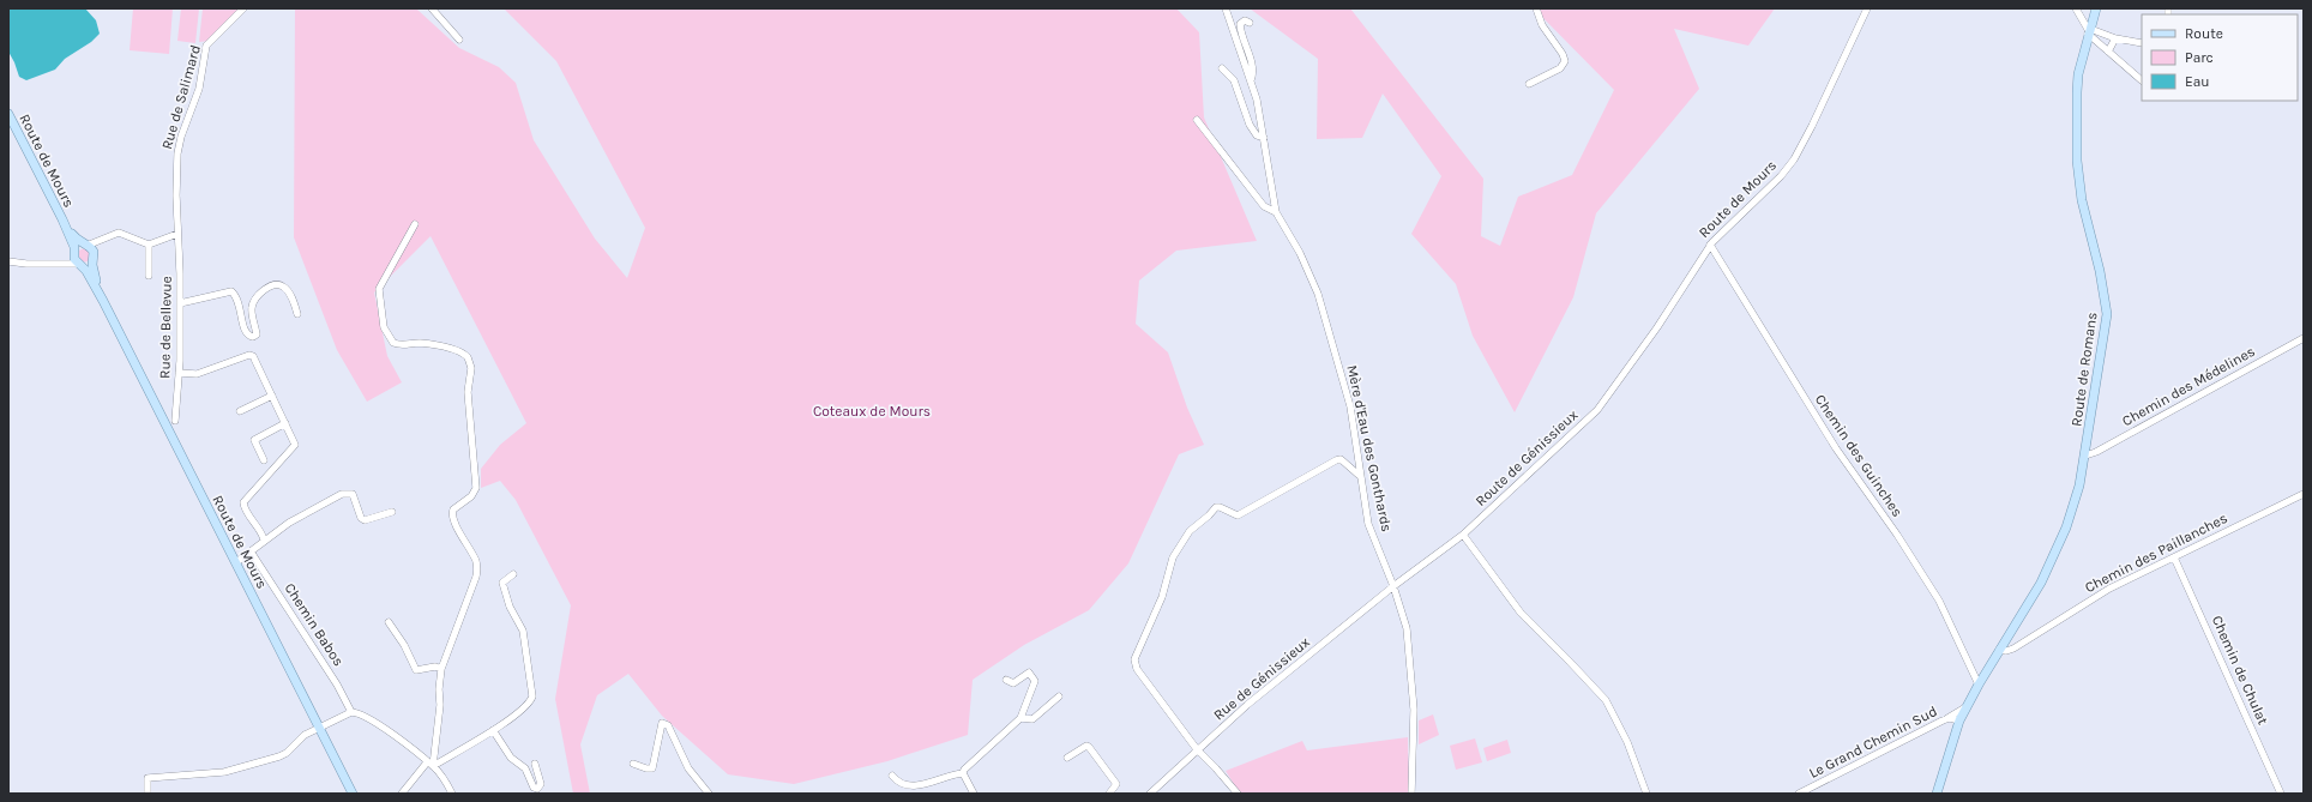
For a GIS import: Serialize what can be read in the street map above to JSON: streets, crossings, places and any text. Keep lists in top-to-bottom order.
{
  "streets": {
    "main road": ["Route de Mours", "Route de Romans"],
    "street": [
      "Rue de Salimard",
      "Rue de Bellevue",
      "Chemin des Médelines",
      "Mère d'Eau des Gonthards",
      "Chemin des Guinches",
      "Route de Génissieux",
      "Chemin des Paillanches",
      "Chemin Babos",
      "Chemin de Chulat",
      "Rue de Génissieux",
      "Le Grand Chemin Sud"
    ]
  },
  "crossings": [
    ["Rue de Salimard", "Rue de Bellevue"],
    ["Route de Mours", "Chemin des Guinches"],
    ["Route de Mours", "Route de Génissieux"],
    ["Route de Romans", "Chemin des Médelines"],
    ["Route de Romans", "Chemin des Guinches"],
    ["Route de Romans", "Chemin des Paillanches"],
    ["Route de Romans", "Le Grand Chemin Sud"],
    ["Mère d'Eau des Gonthards", "Route de Génissieux"],
    ["Mère d'Eau des Gonthards", "Rue de Génissieux"],
    ["Route de Génissieux", "Rue de Génissieux"],
    ["Chemin des Paillanches", "Chemin de Chulat"]
  ],
  "parks": ["Coteaux de Mours"],
  "legend": ["Route", "Parc", "Eau"]
}
